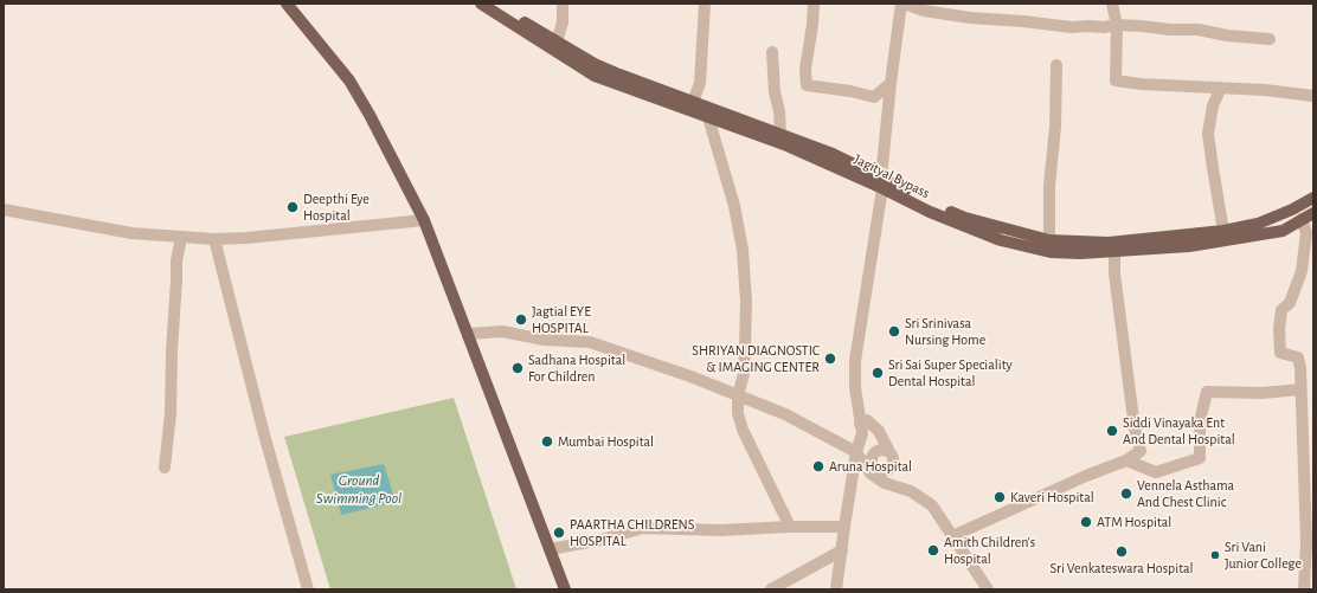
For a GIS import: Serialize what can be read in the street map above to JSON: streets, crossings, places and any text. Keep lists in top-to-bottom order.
{
  "streets": {
    "main road": ["Jagityal Bypass"]
  },
  "water": ["Ground Swimming Pool"],
  "places": [
    "Deepthi Eye Hospital",
    "Jagtial EYE HOSPITAL",
    "Sri Srinivasa Nursing Home",
    "SHRIYAN DIAGNOSTIC & IMAGING CENTER",
    "Sadhana Hospital For Children",
    "Sri Sai Super Speciality Dental Hospital",
    "Siddi Vinayaka Ent And Dental Hospital",
    "Mumbai Hospital",
    "Aruna Hospital",
    "Vennela Asthama And Chest Clinic",
    "Kaveri Hospital",
    "ATM Hospital",
    "PAARTHA CHILDRENS HOSPITAL",
    "Amith Children's Hospital",
    "Sri Venkateswara Hospital",
    "Sri Vani Junior College"
  ]
}
